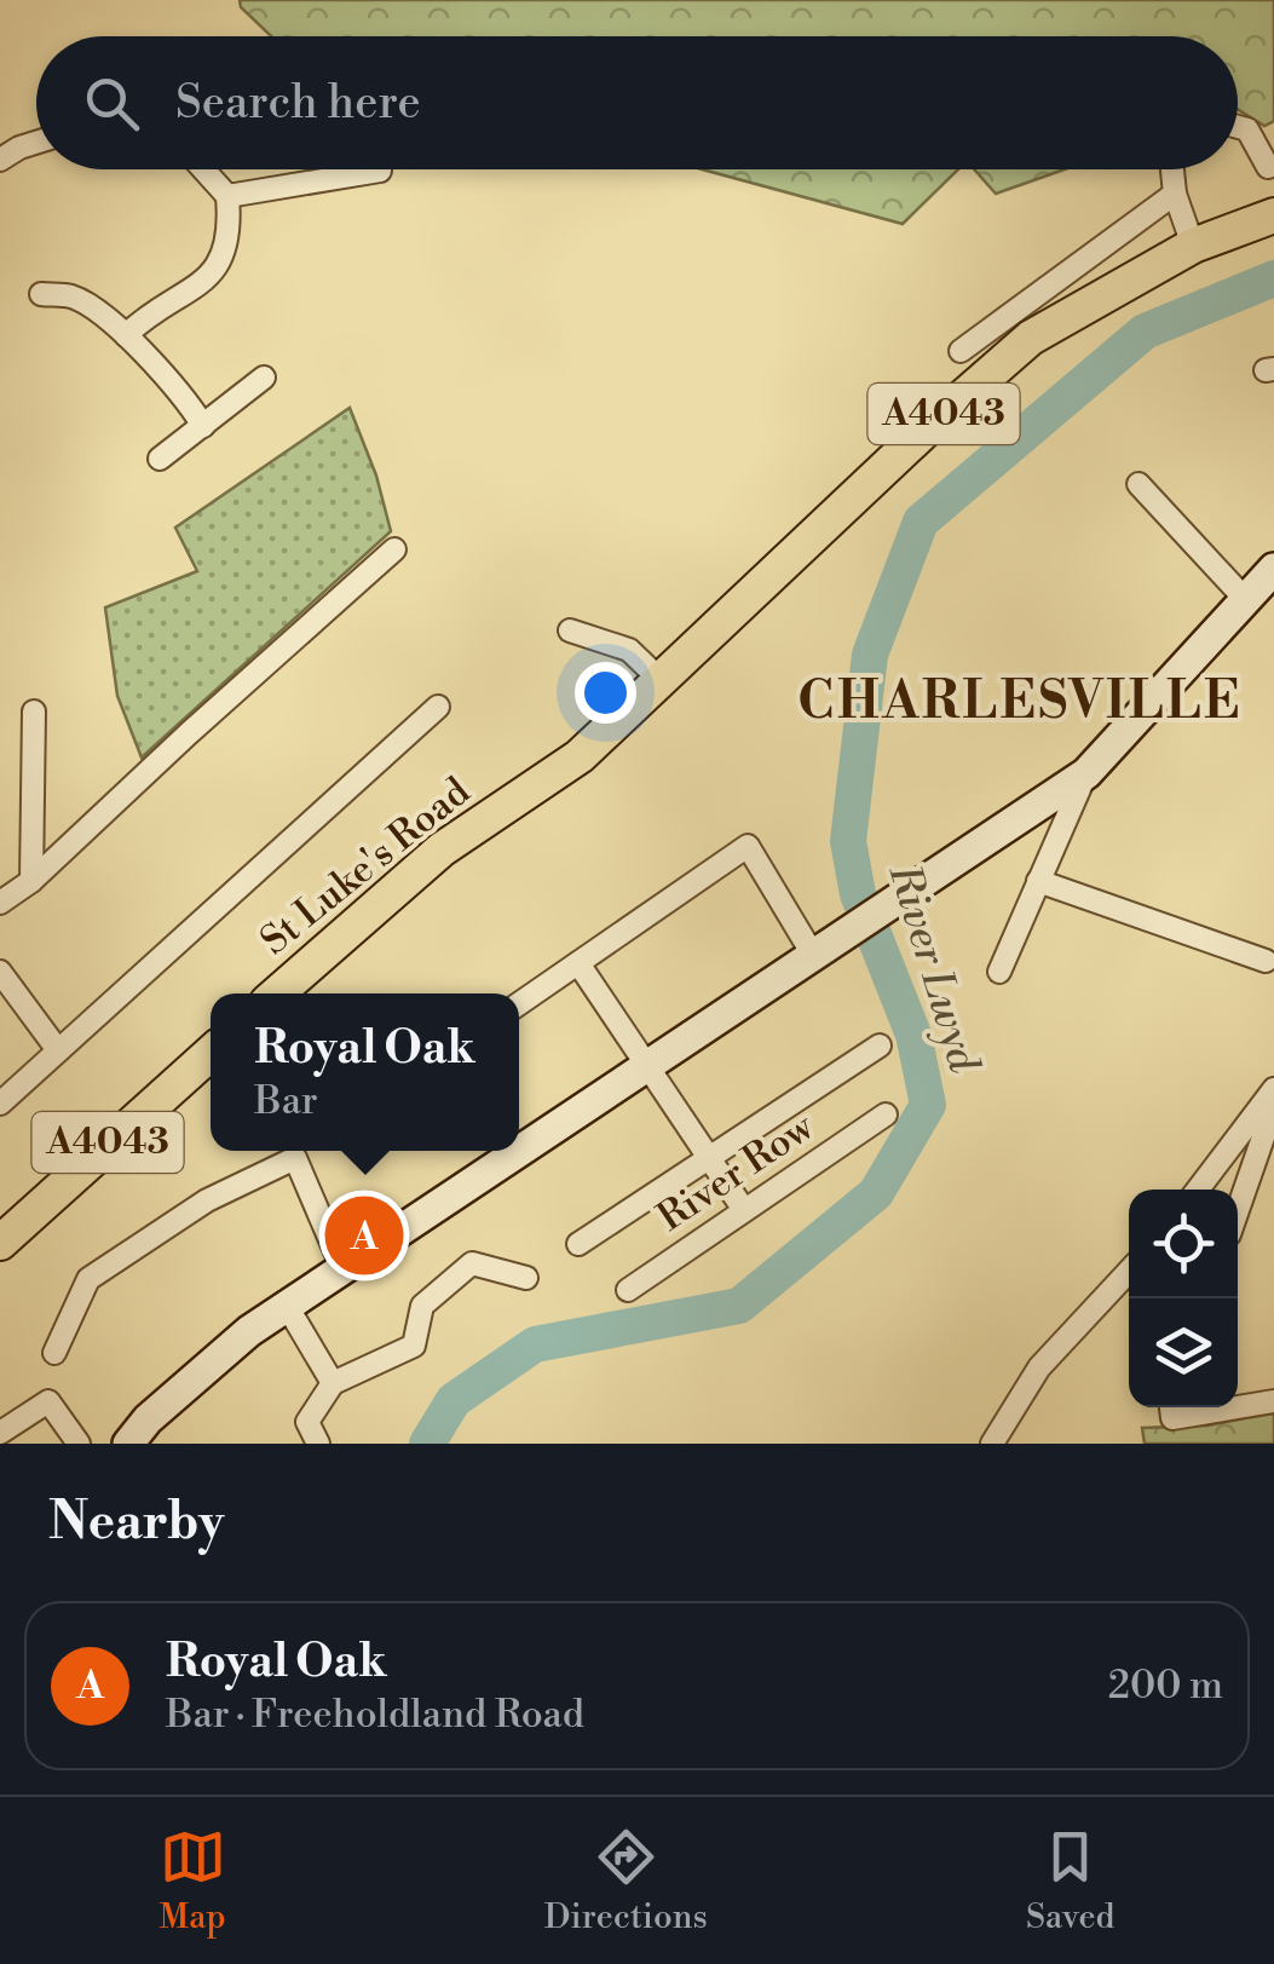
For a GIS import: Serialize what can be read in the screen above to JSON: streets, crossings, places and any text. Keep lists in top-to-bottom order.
{
  "streets": {
    "main road": ["A4043", "St Luke's Road"],
    "street": ["River Row"]
  },
  "crossings": [
    ["A4043", "St Luke's Road"]
  ],
  "districts": ["CHARLESVILLE"],
  "water": ["River Lwyd"],
  "page": {
    "search": "Search here",
    "popup": ["Royal Oak", "Bar"],
    "pins": "A",
    "heading": "Nearby",
    "list": [
      {
        "mark": "A",
        "name": "Royal Oak",
        "note": "Bar · Freeholdland Road",
        "value": "200 m"
      }
    ],
    "nav": ["Map", "Directions", "Saved"]
  }
}
